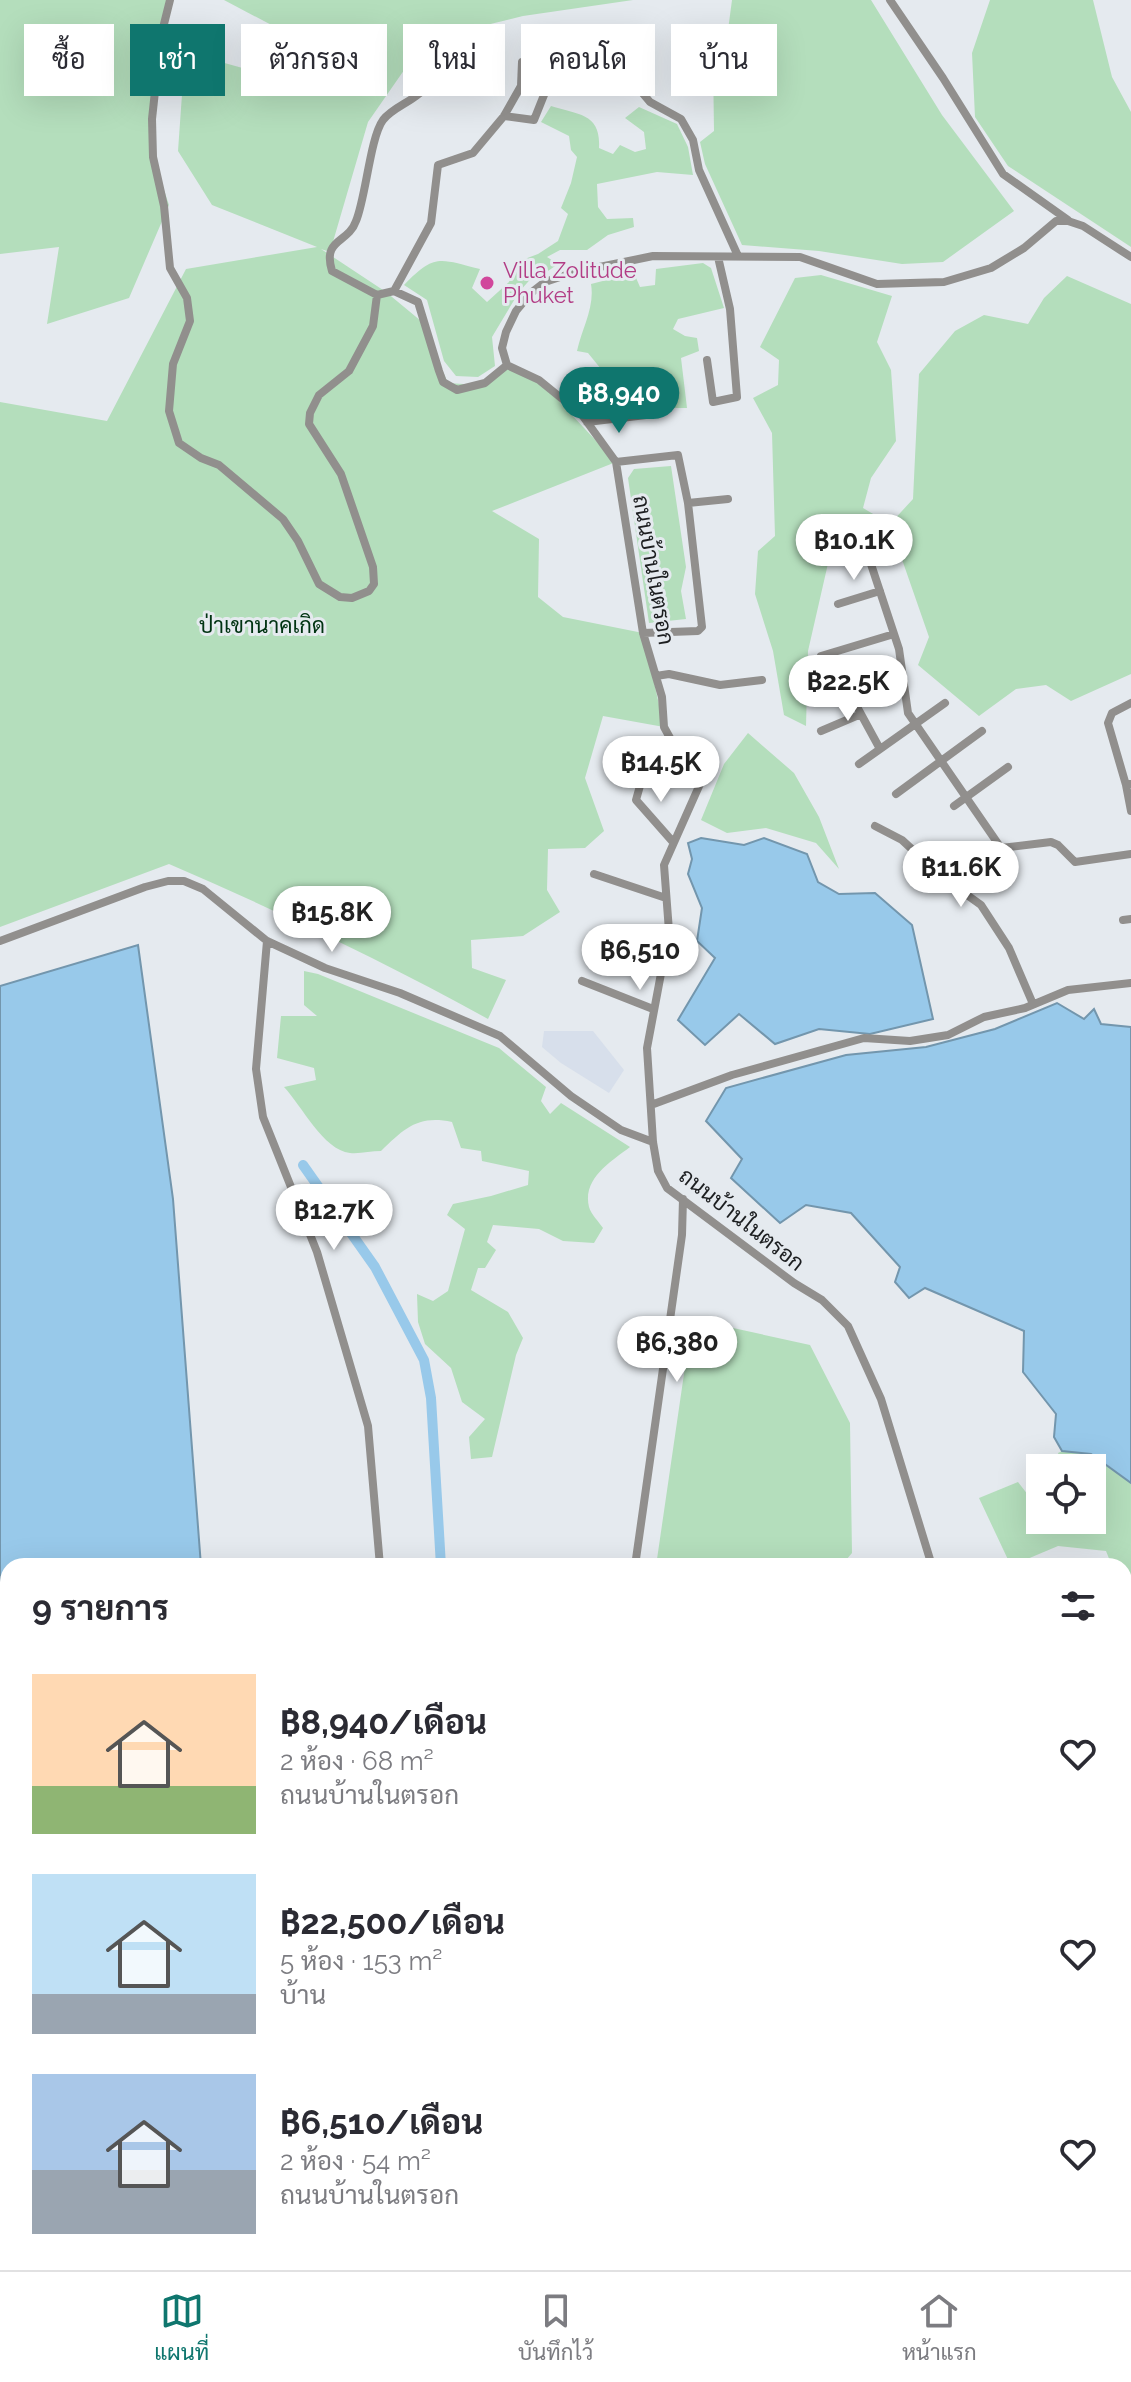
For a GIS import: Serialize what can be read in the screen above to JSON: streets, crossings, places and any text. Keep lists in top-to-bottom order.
{
  "streets": {
    "street": ["ถนนบ้านในตรอก"]
  },
  "parks": ["ป่าเขานาคเกิด"],
  "places": ["Villa Zolitude Phuket"],
  "page": {
    "chip": [
      "ซื้อ",
      "เช่า",
      "ตัวกรอง",
      "ใหม่",
      "คอนโด",
      "บ้าน"
    ],
    "price": [
      "฿8,940",
      "฿10.1K",
      "฿22.5K",
      "฿14.5K",
      "฿11.6K",
      "฿15.8K",
      "฿6,510",
      "฿12.7K",
      "฿6,380"
    ],
    "heading": "9 รายการ",
    "list": [
      {
        "name": "฿8,940/เดือน",
        "note": "2 ห้อง · 68 m² · ถนนบ้านในตรอก"
      },
      {
        "name": "฿22,500/เดือน",
        "note": "5 ห้อง · 153 m² · บ้าน"
      },
      {
        "name": "฿6,510/เดือน",
        "note": "2 ห้อง · 54 m² · ถนนบ้านในตรอก"
      }
    ],
    "tabs": ["แผนที่", "บันทึกไว้", "หน้าแรก"]
  }
}
